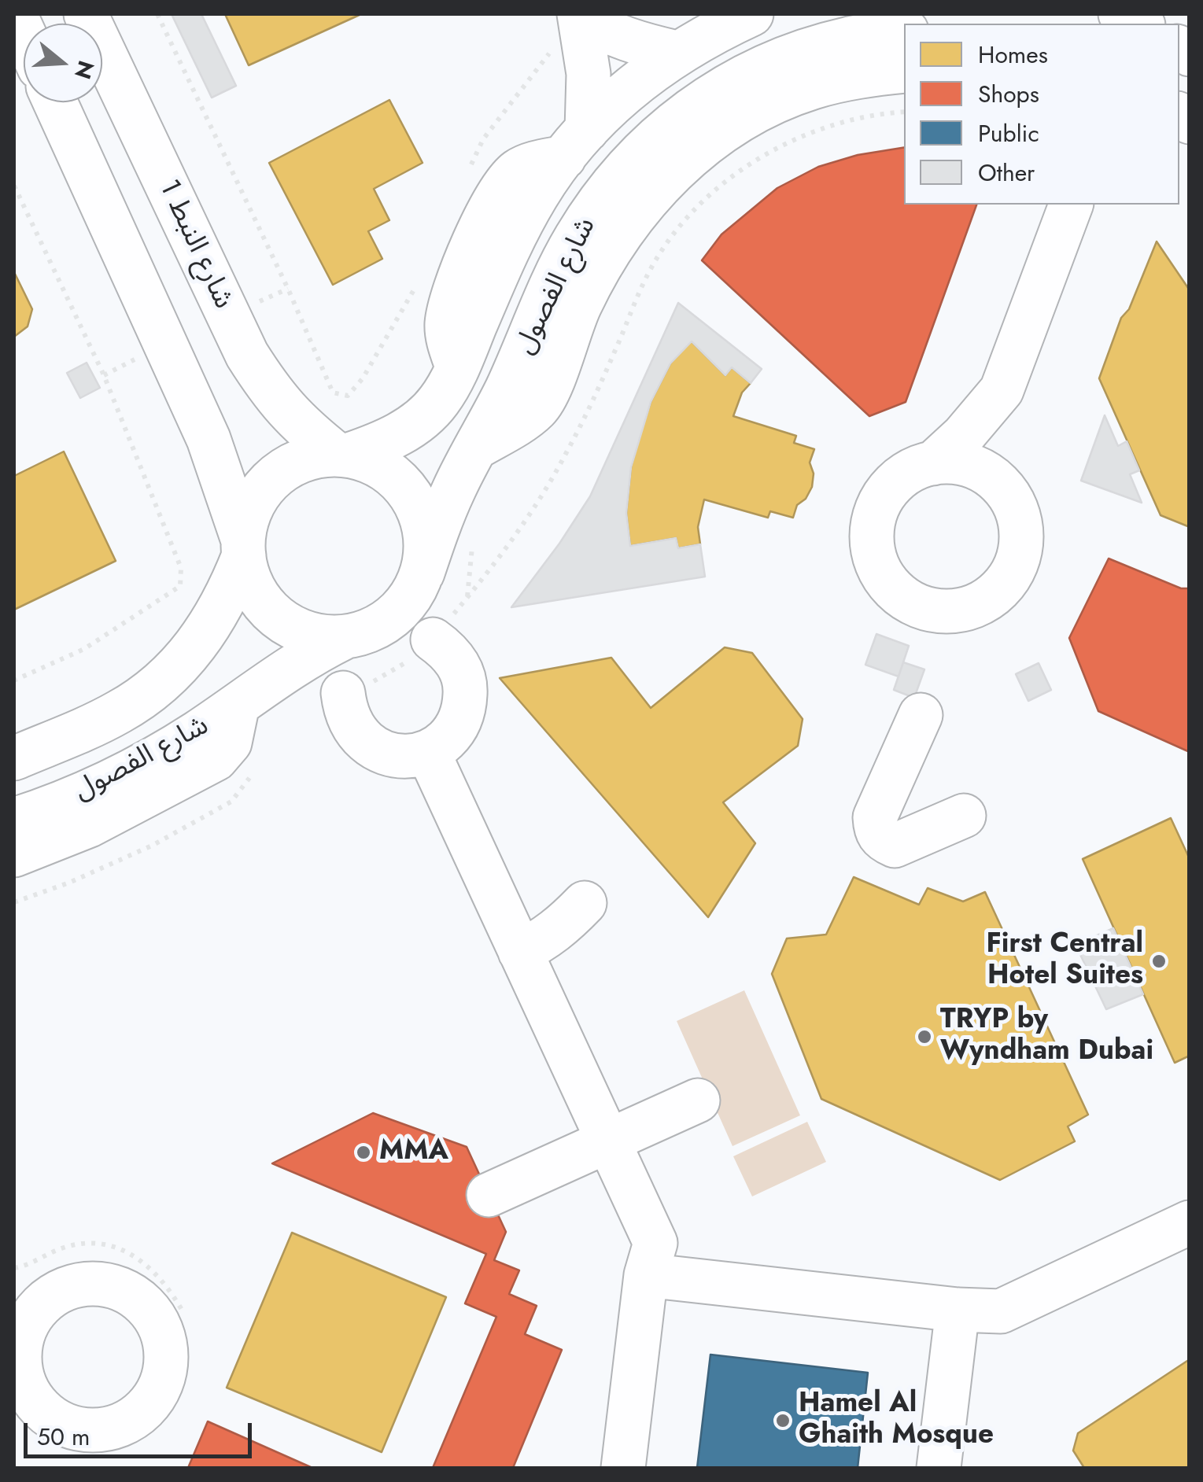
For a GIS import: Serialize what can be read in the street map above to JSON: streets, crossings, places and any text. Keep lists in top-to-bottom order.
{
  "streets": {
    "street": ["شارع النبط 1", "شارع الفصول"]
  },
  "crossings": [
    ["شارع النبط 1", "شارع الفصول"]
  ],
  "places": [
    "First Central Hotel Suites",
    "TRYP by Wyndham Dubai",
    "MMA",
    "Hamel Al Ghaith Mosque"
  ],
  "legend": [
    "Homes",
    "Shops",
    "Public",
    "Other"
  ],
  "scale_bar": "50 m",
  "north": "right"
}
